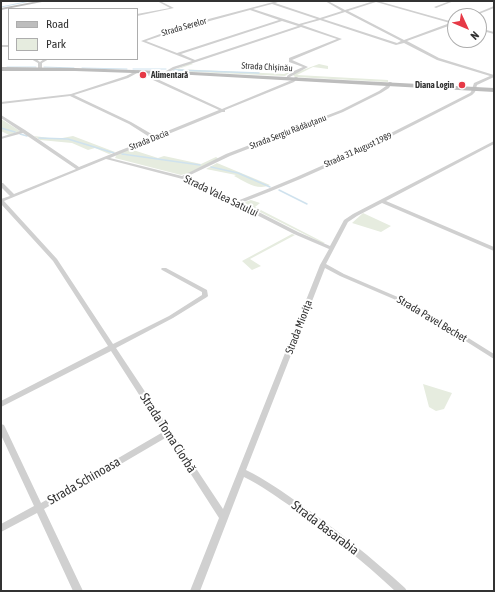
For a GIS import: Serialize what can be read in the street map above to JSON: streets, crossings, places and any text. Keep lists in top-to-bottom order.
{
  "streets": {
    "street": [
      "Strada Serelor",
      "Strada Chișinău",
      "Strada Sergiu Rădăuțanu",
      "Strada Dacia",
      "Strada 31 August 1989",
      "Strada Valea Satului",
      "Strada Pavel Bechet",
      "Strada Miorița",
      "Strada Toma Ciorbă",
      "Strada Schinoasa",
      "Strada Basarabia"
    ]
  },
  "crossings": [
    ["Strada Chișinău", "Strada Sergiu Rădăuțanu"],
    ["Strada Chișinău", "Strada Dacia"],
    ["Strada Chișinău", "Strada 31 August 1989"],
    ["Strada Sergiu Rădăuțanu", "Strada Valea Satului"],
    ["Strada Dacia", "Strada Valea Satului"],
    ["Strada Dacia", "Strada Toma Ciorbă"],
    ["Strada 31 August 1989", "Strada Valea Satului"],
    ["Strada Valea Satului", "Strada Miorița"],
    ["Strada Pavel Bechet", "Strada Miorița"],
    ["Strada Miorița", "Strada Toma Ciorbă"],
    ["Strada Miorița", "Strada Basarabia"],
    ["Strada Toma Ciorbă", "Strada Schinoasa"]
  ],
  "places": ["Alimentară", "Diana Login"],
  "legend": ["Road", "Park"],
  "north": "bottom right"
}
